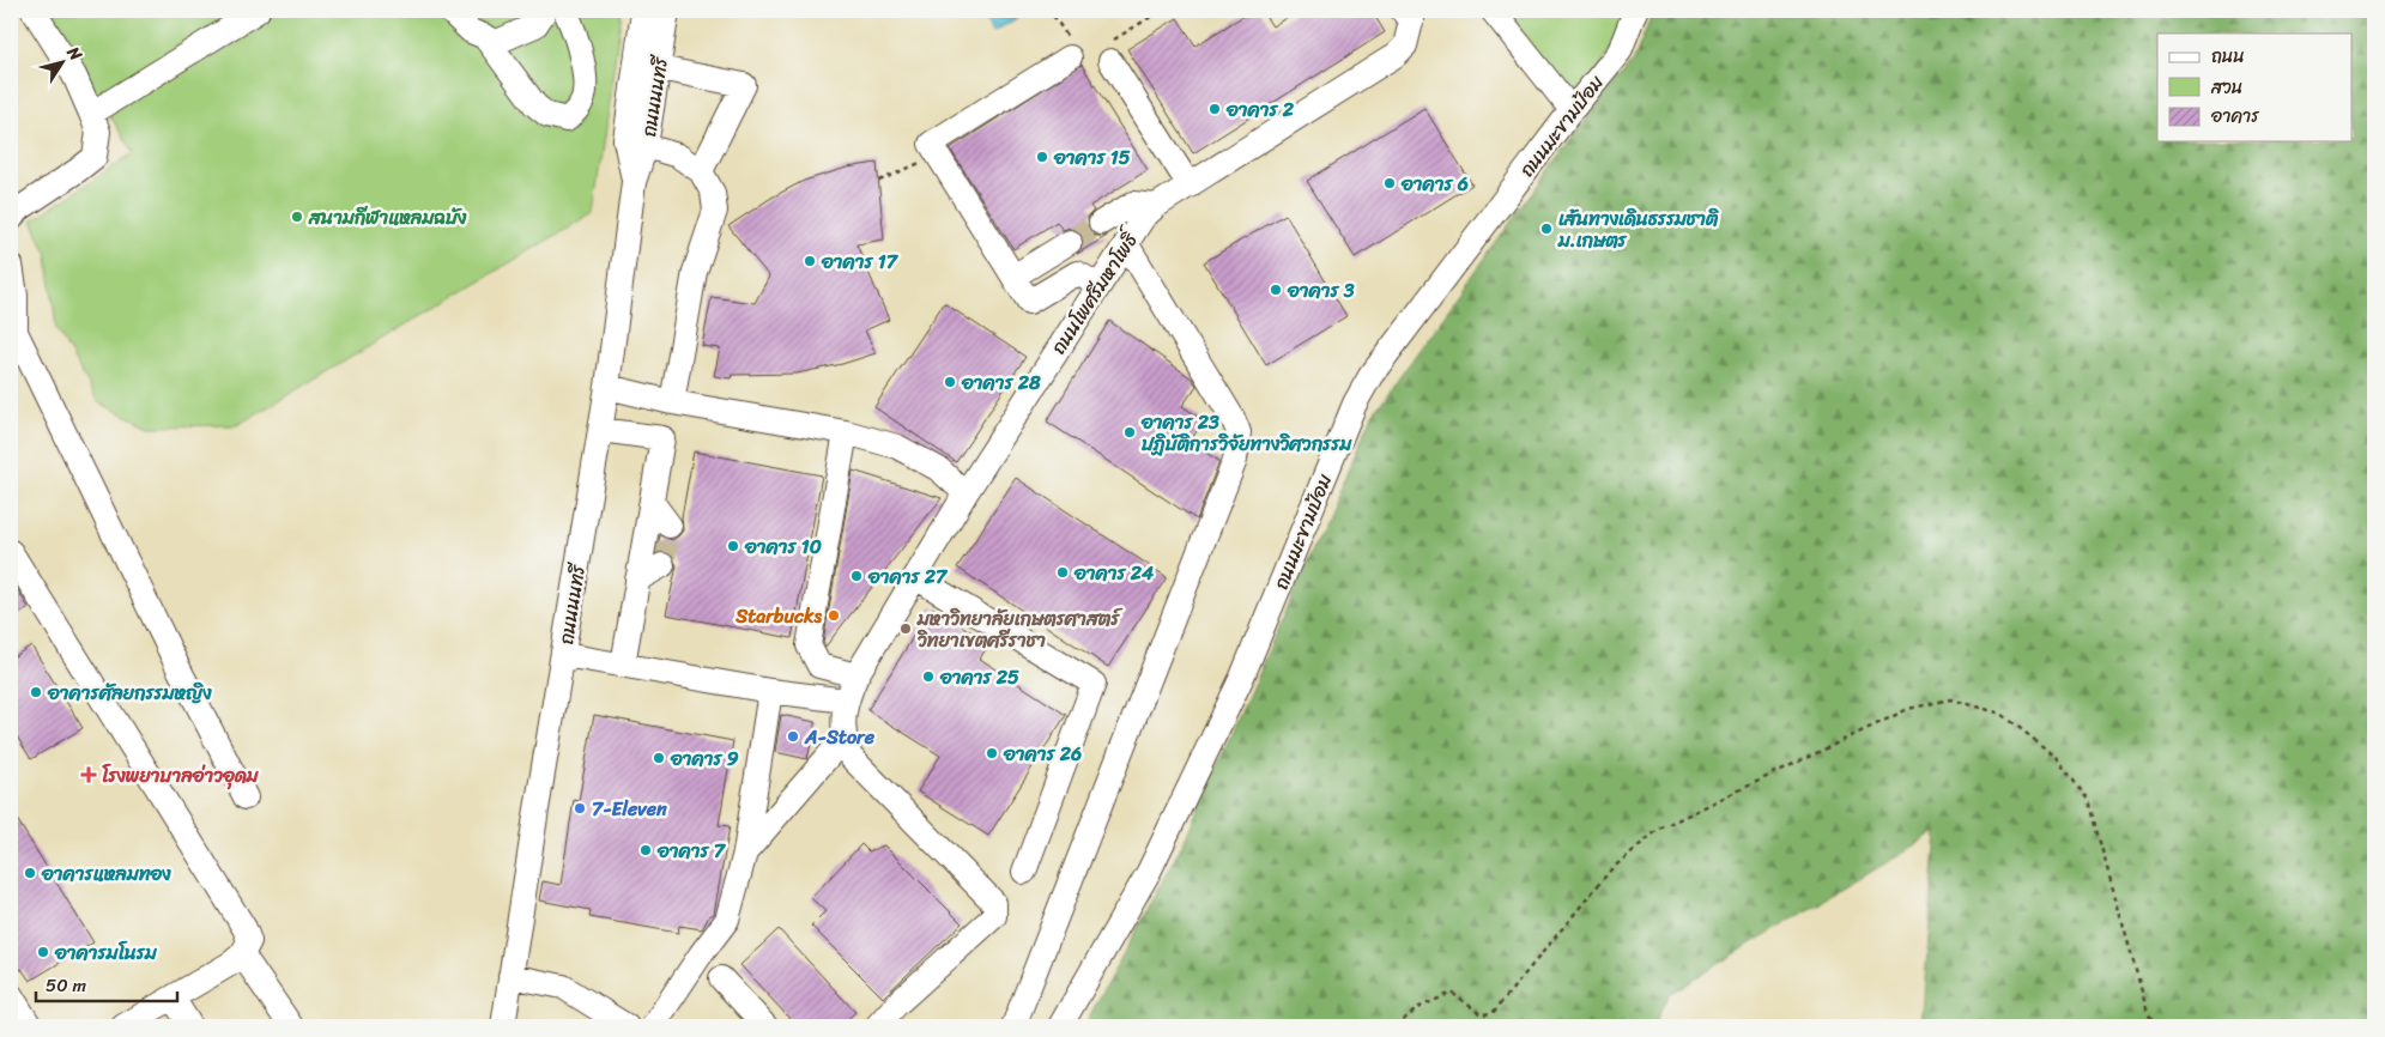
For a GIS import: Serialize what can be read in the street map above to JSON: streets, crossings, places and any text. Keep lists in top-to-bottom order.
{
  "streets": {
    "street": ["ถนนนนทรี", "ถนนมะขามป้อม", "ถนนโพศรีมหาโพธิ์"]
  },
  "places": {
    "other": [
      "อาคาร 2",
      "อาคาร 15",
      "อาคาร 6",
      "สนามกีฬาแหลมฉบัง",
      "เส้นทางเดินธรรมชาติ ม.เกษตร",
      "อาคาร 17",
      "อาคาร 3",
      "อาคาร 28",
      "อาคาร 23 ปฏิบัติการวิจัยทางวิศวกรรม",
      "อาคาร 10",
      "อาคาร 24",
      "อาคาร 27",
      "Starbucks",
      "มหาวิทยาลัยเกษตรศาสตร์ วิทยาเขตศรีราชา",
      "อาคาร 25",
      "อาคารศัลยกรรมหญิง",
      "A-Store",
      "อาคาร 26",
      "อาคาร 9",
      "7-Eleven",
      "อาคาร 7",
      "อาคารแหลมทอง",
      "อาคารมโนรม"
    ],
    "health": ["โรงพยาบาลอ่าวอุดม"]
  },
  "legend": ["ถนน", "สวน", "อาคาร"],
  "scale_bar": "50 m",
  "north": "top right"
}
